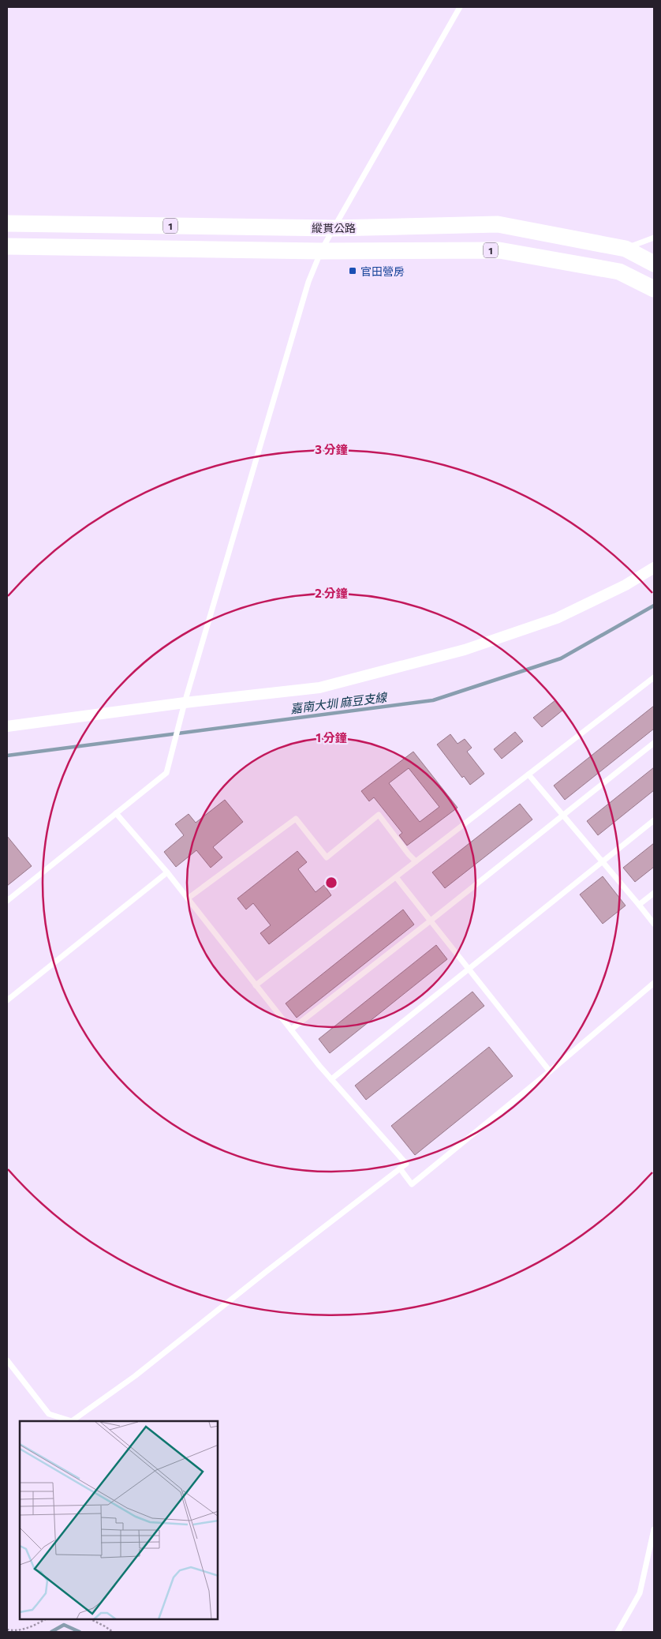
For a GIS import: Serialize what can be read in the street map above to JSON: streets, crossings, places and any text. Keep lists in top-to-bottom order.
{
  "streets": {
    "main road": ["1", "縱貫公路"]
  },
  "water": ["嘉南大圳 麻豆支線"],
  "places": {
    "transit": ["官田營房"]
  },
  "rings": ["3 分鐘", "2 分鐘", "1 分鐘"]
}
